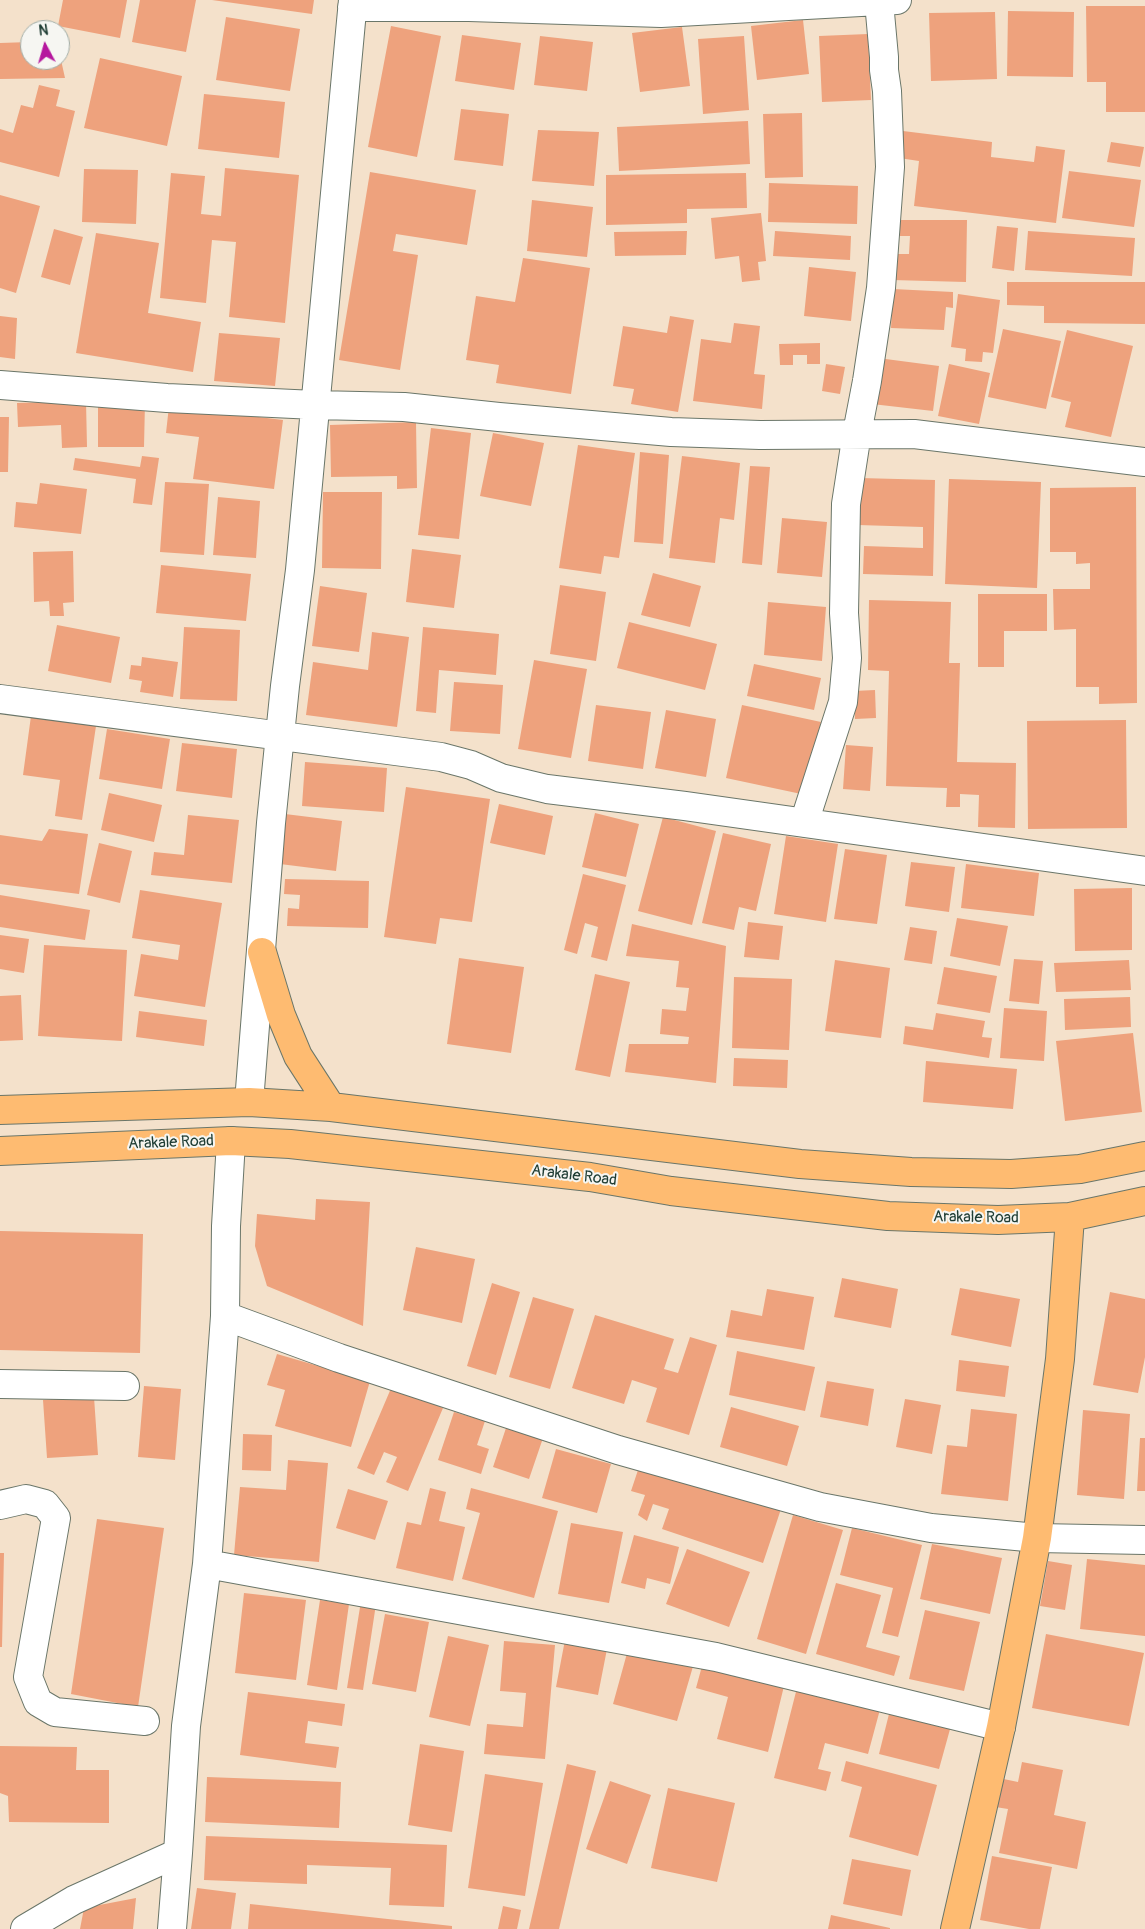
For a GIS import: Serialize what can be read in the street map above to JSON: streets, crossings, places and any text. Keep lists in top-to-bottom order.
{
  "streets": {
    "main road": ["Arakale Road"]
  },
  "north": "top"
}
